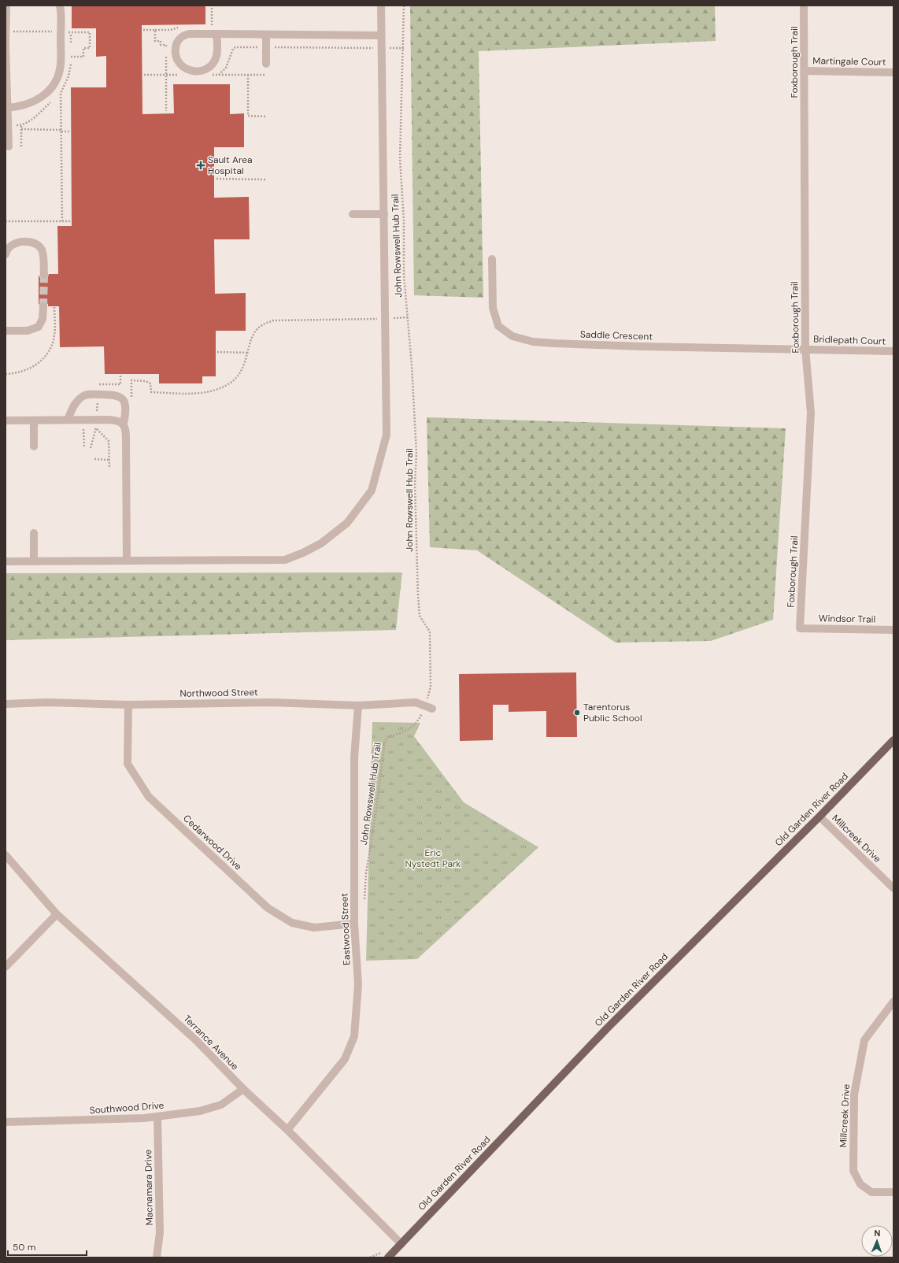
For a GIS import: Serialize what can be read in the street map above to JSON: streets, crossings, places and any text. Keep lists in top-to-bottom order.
{
  "streets": {
    "main road": ["Old Garden River Road"],
    "street": [
      "Martingale Court",
      "Foxborough Trail",
      "Saddle Crescent",
      "Bridlepath Court",
      "Windsor Trail",
      "Northwood Street",
      "Millcreek Drive",
      "Cedarwood Drive",
      "Eastwood Street",
      "Terrance Avenue",
      "Southwood Drive",
      "Macnamara Drive"
    ],
    "path": ["John Rowswell Hub Trail"]
  },
  "crossings": [
    ["Martingale Court", "Foxborough Trail"],
    ["Foxborough Trail", "Saddle Crescent"],
    ["Foxborough Trail", "Bridlepath Court"],
    ["Foxborough Trail", "Windsor Trail"],
    ["John Rowswell Hub Trail", "Northwood Street"],
    ["Saddle Crescent", "Bridlepath Court"],
    ["Northwood Street", "Cedarwood Drive"],
    ["Northwood Street", "Eastwood Street"],
    ["Old Garden River Road", "Millcreek Drive"],
    ["Old Garden River Road", "Terrance Avenue"],
    ["Cedarwood Drive", "Eastwood Street"],
    ["Eastwood Street", "Terrance Avenue"],
    ["Terrance Avenue", "Southwood Drive"],
    ["Southwood Drive", "Macnamara Drive"]
  ],
  "parks": ["Eric Nystedt Park"],
  "places": {
    "health": ["Sault Area Hospital"],
    "other": ["Tarentorus Public School"]
  },
  "scale_bar": "50 m",
  "north": "top"
}
